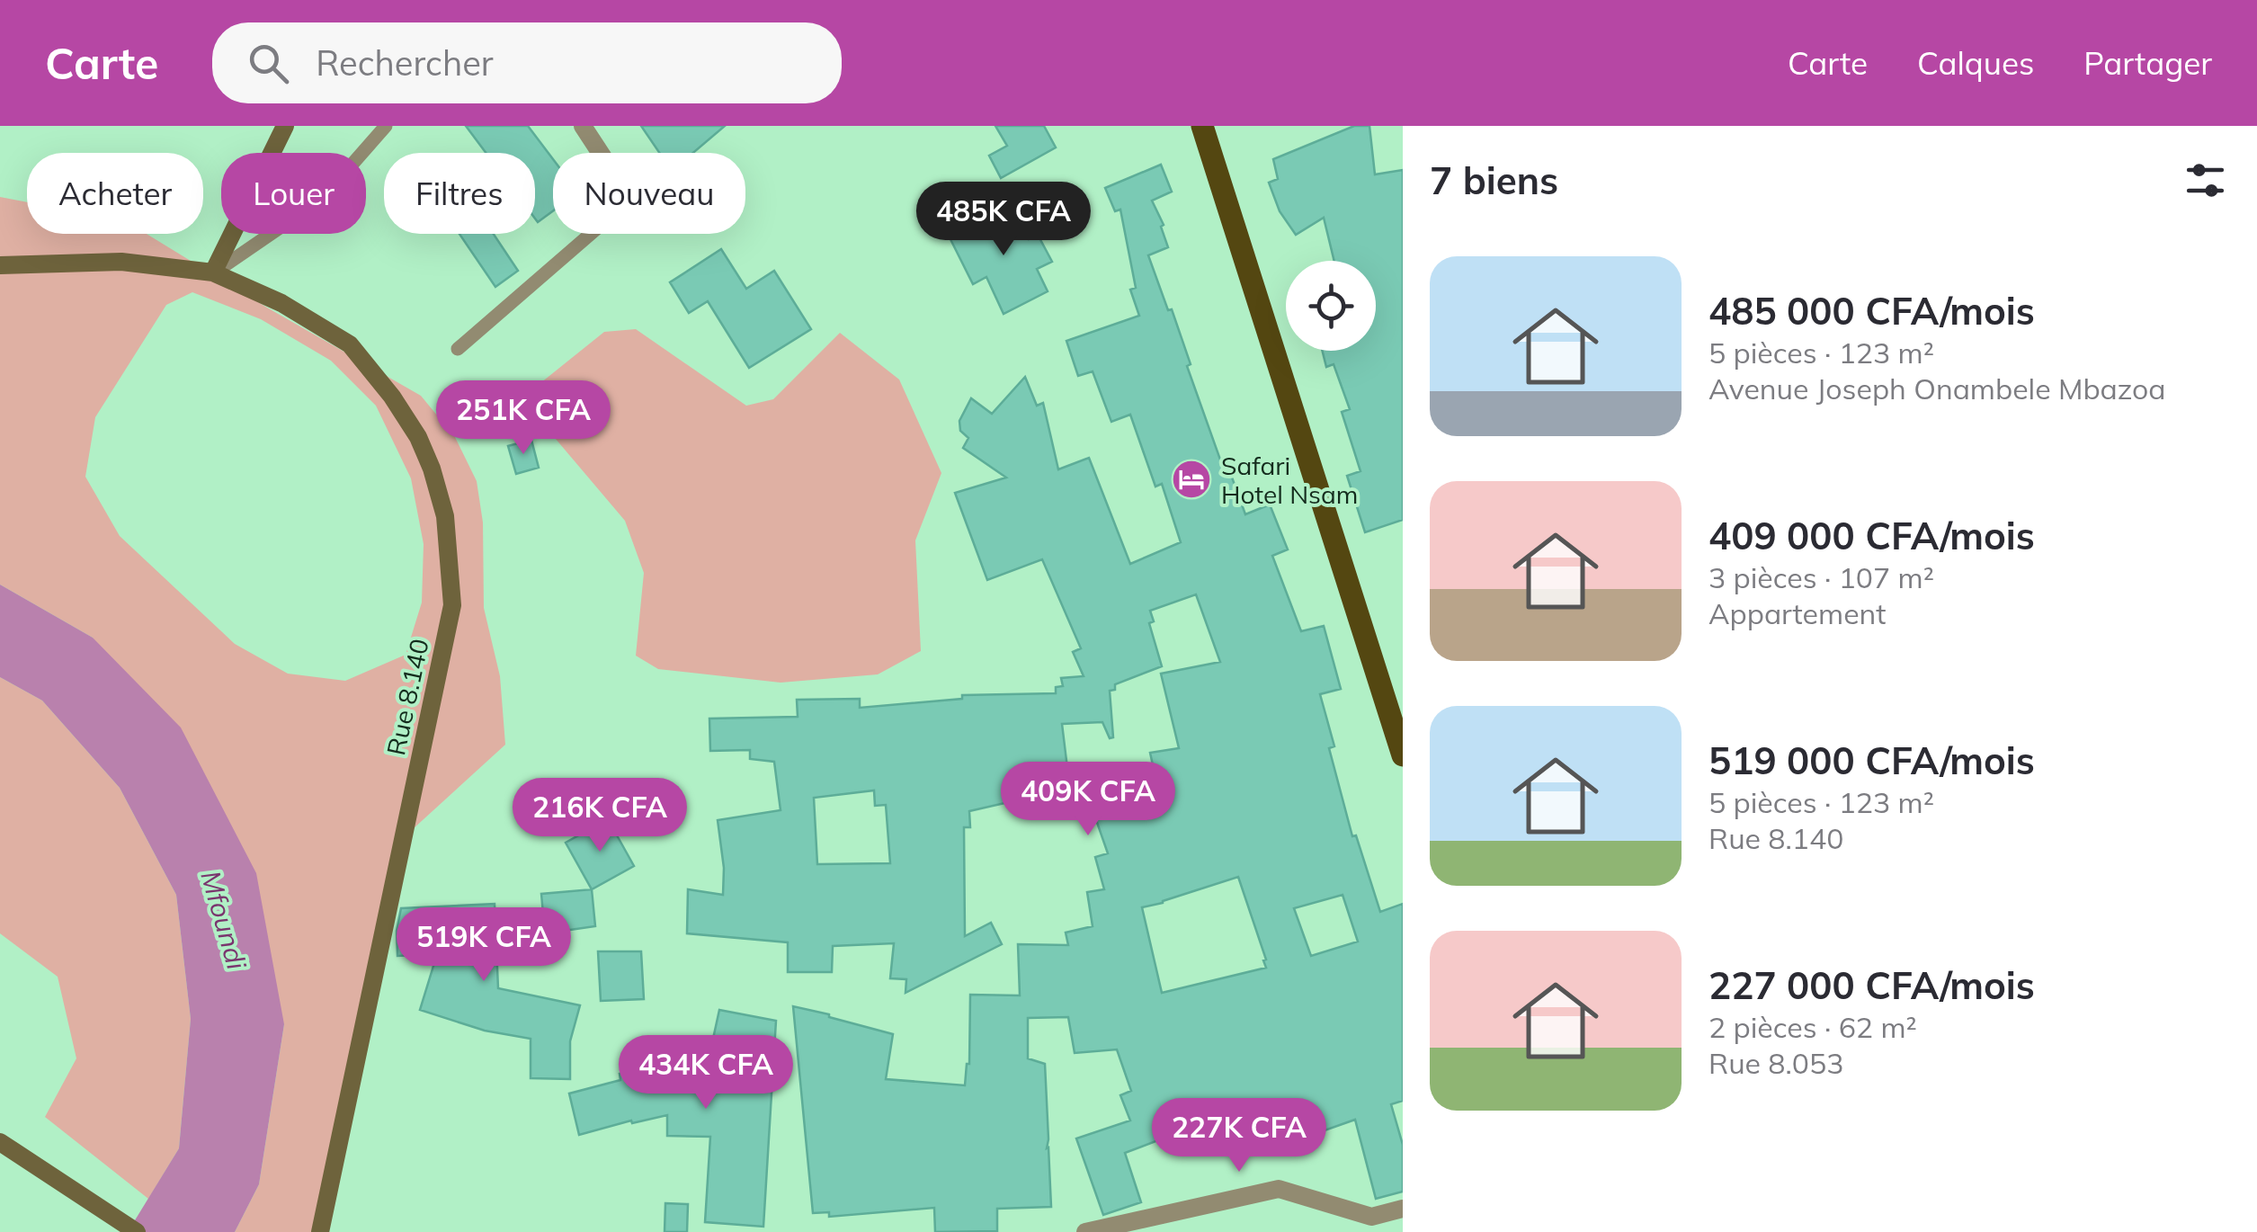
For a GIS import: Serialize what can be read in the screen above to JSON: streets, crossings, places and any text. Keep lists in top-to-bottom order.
{
  "streets": {
    "main road": ["Rue 8.140"]
  },
  "water": ["Mfoundi"],
  "places": {
    "hotel": ["Safari Hotel Nsam"]
  },
  "page": {
    "header": "Carte",
    "search": "Rechercher",
    "nav": ["Carte", "Calques", "Partager"],
    "heading": "7 biens",
    "chip": [
      "Acheter",
      "Louer",
      "Filtres",
      "Nouveau"
    ],
    "price": [
      "485K CFA",
      "251K CFA",
      "409K CFA",
      "216K CFA",
      "519K CFA",
      "434K CFA",
      "227K CFA"
    ],
    "list": [
      {
        "name": "485 000 CFA/mois",
        "note": "5 pièces · 123 m² · Avenue Joseph Onambele Mbazoa"
      },
      {
        "name": "409 000 CFA/mois",
        "note": "3 pièces · 107 m² · Appartement"
      },
      {
        "name": "519 000 CFA/mois",
        "note": "5 pièces · 123 m² · Rue 8.140"
      },
      {
        "name": "227 000 CFA/mois",
        "note": "2 pièces · 62 m² · Rue 8.053"
      }
    ]
  }
}
